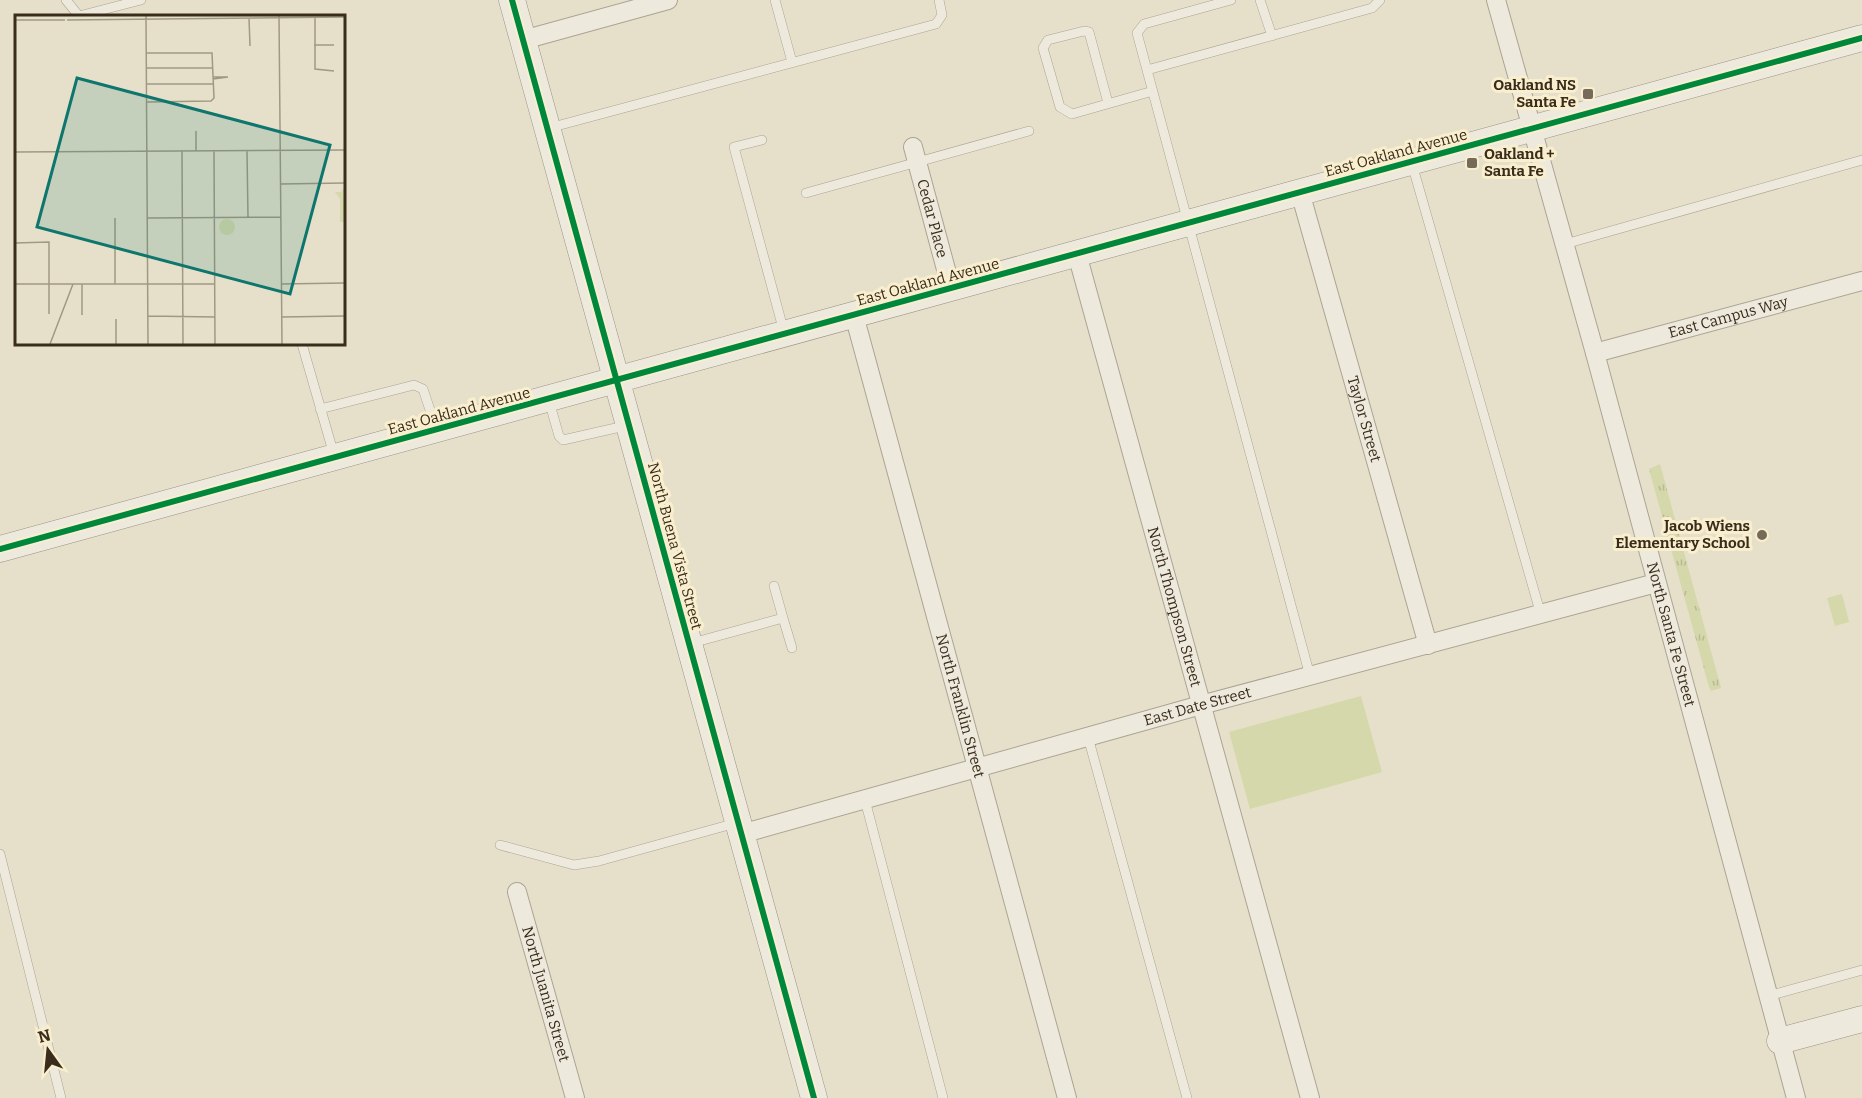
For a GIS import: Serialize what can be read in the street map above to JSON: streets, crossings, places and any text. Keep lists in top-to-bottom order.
{
  "streets": {
    "street": [
      "East Oakland Avenue",
      "Cedar Place",
      "East Campus Way",
      "Taylor Street",
      "North Buena Vista Street",
      "North Thompson Street",
      "North Santa Fe Street",
      "East Date Street",
      "North Franklin Street",
      "North Juanita Street"
    ]
  },
  "crossings": [
    ["East Oakland Avenue", "Cedar Place"],
    ["East Oakland Avenue", "Taylor Street"],
    ["East Oakland Avenue", "North Buena Vista Street"],
    ["East Oakland Avenue", "North Thompson Street"],
    ["East Oakland Avenue", "North Santa Fe Street"],
    ["East Oakland Avenue", "North Franklin Street"],
    ["East Campus Way", "North Santa Fe Street"],
    ["Taylor Street", "East Date Street"],
    ["North Buena Vista Street", "East Date Street"],
    ["North Thompson Street", "East Date Street"],
    ["North Santa Fe Street", "East Date Street"],
    ["East Date Street", "North Franklin Street"]
  ],
  "places": {
    "transit": ["Oakland NS Santa Fe", "Oakland + Santa Fe"],
    "other": ["Jacob Wiens Elementary School"]
  },
  "north": "top"
}
